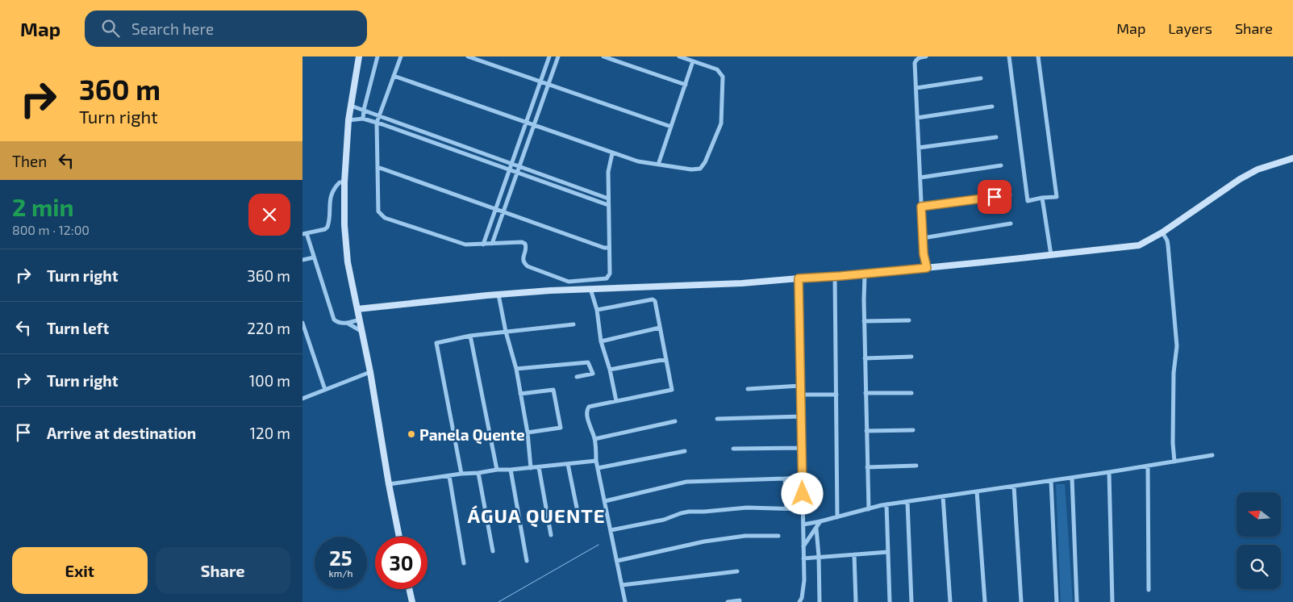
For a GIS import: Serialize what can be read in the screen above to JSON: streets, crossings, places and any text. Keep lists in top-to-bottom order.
{
  "districts": ["ÁGUA QUENTE"],
  "places": ["Panela Quente"],
  "north": "left",
  "page": {
    "header": "Map",
    "search": "Search here",
    "nav": ["Map", "Layers", "Share"],
    "turn": ["360 m", "Turn right"],
    "then": "Then",
    "heading": ["2 min", "800 m · 12:00"],
    "list": [
      {
        "name": "Turn right",
        "value": "360 m"
      },
      {
        "name": "Turn left",
        "value": "220 m"
      },
      {
        "name": "Turn right",
        "value": "100 m"
      },
      {
        "name": "Arrive at destination",
        "value": "120 m"
      }
    ],
    "speed": "25 km/h",
    "limit": "30",
    "buttons": ["Exit", "Share"]
  }
}
